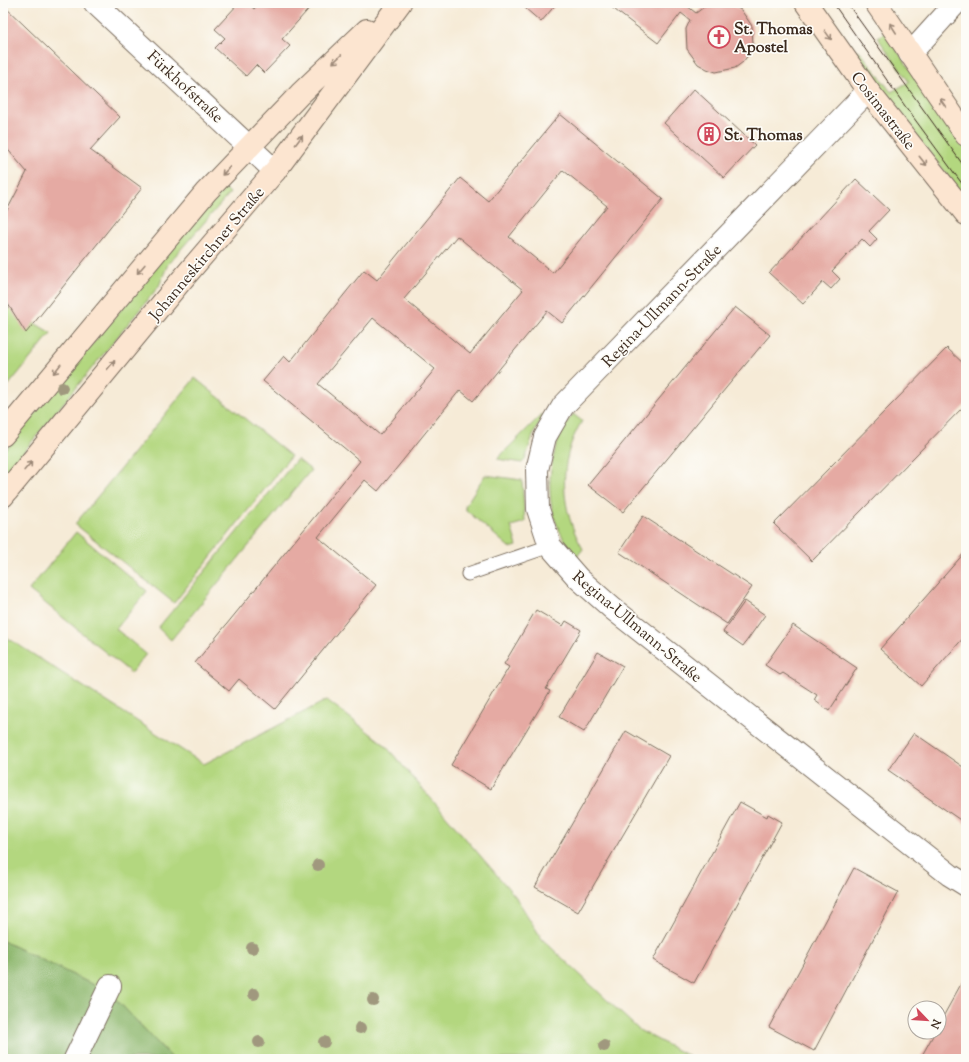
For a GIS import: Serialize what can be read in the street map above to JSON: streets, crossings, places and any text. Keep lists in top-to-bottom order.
{
  "streets": {
    "main road": ["Cosimastraße", "Johanneskirchner Straße"],
    "street": ["Fürkhofstraße", "Regina-Ullmann-Straße"]
  },
  "crossings": [
    ["Fürkhofstraße", "Johanneskirchner Straße"],
    ["Cosimastraße", "Regina-Ullmann-Straße"]
  ],
  "places": {
    "church": ["St. Thomas Apostel"],
    "building": ["St. Thomas"]
  },
  "north": "bottom right"
}
